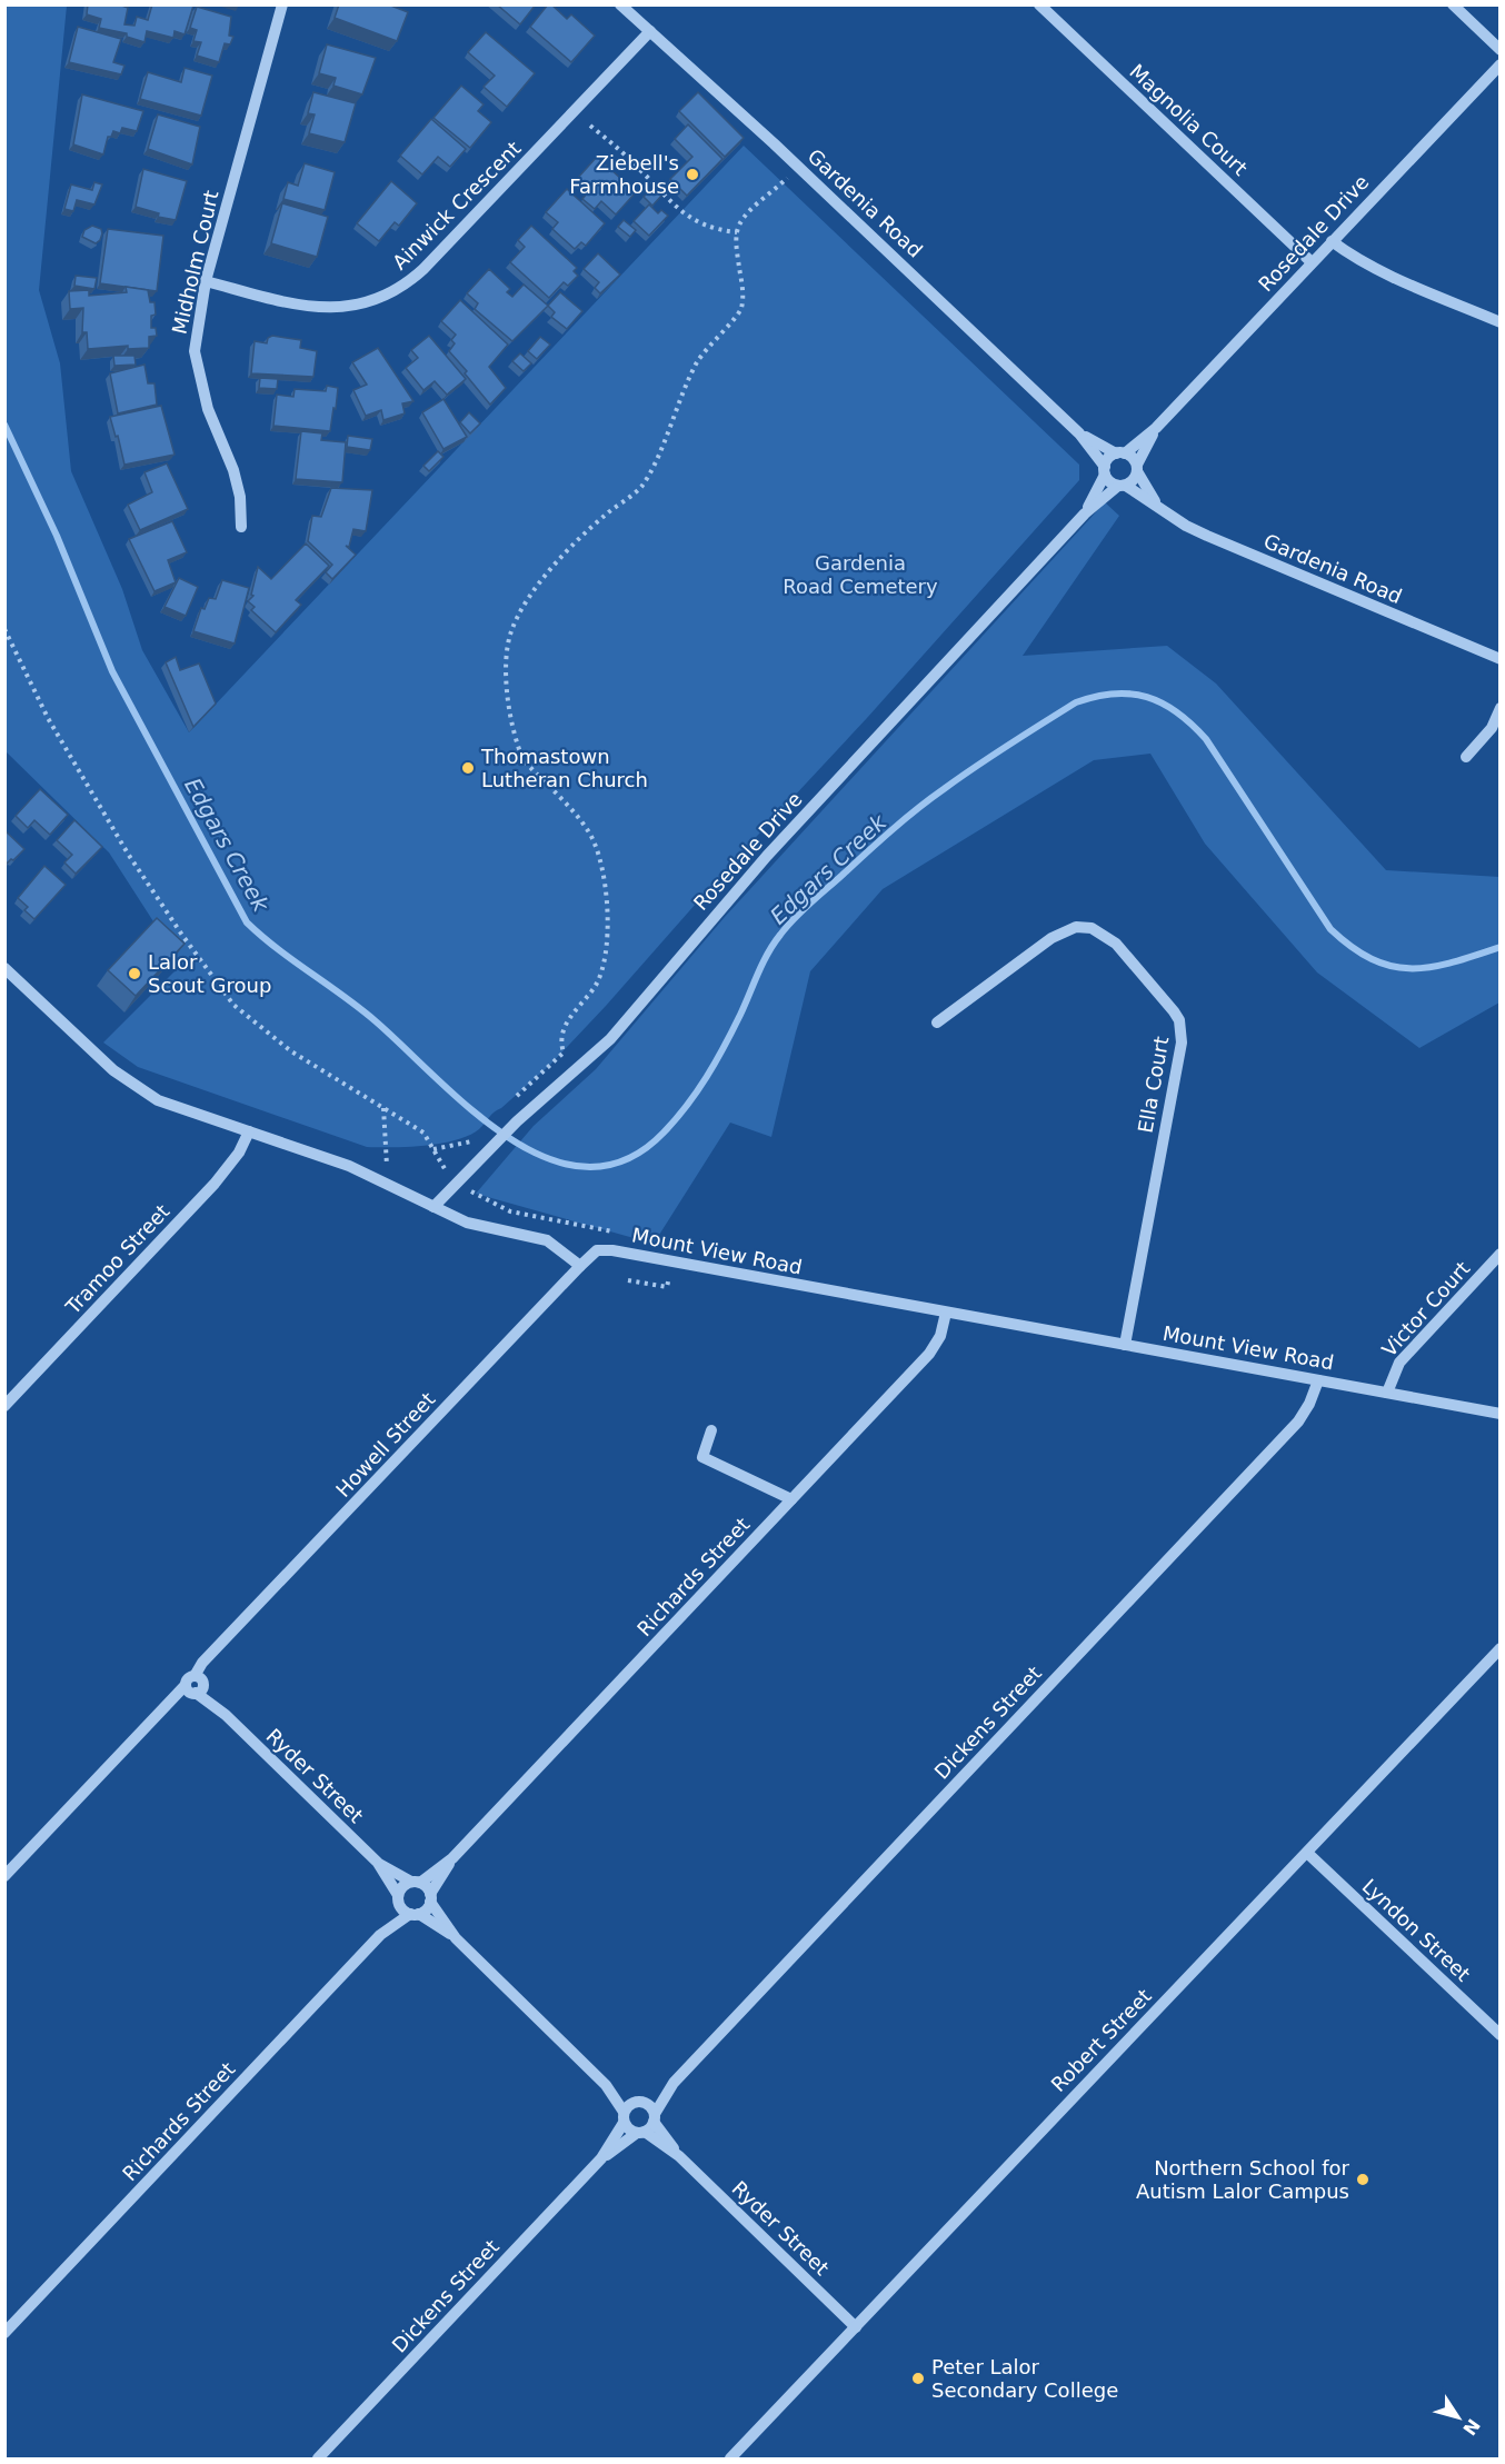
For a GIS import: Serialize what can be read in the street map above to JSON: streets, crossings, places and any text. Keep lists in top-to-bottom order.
{
  "streets": {
    "street": [
      "Magnolia Court",
      "Gardenia Road",
      "Ainwick Crescent",
      "Rosedale Drive",
      "Midholm Court",
      "Ella Court",
      "Mount View Road",
      "Tramoo Street",
      "Victor Court",
      "Howell Street",
      "Richards Street",
      "Dickens Street",
      "Ryder Street",
      "Lyndon Street",
      "Robert Street"
    ]
  },
  "crossings": [
    ["Magnolia Court", "Rosedale Drive"],
    ["Gardenia Road", "Ainwick Crescent"],
    ["Gardenia Road", "Rosedale Drive"],
    ["Ainwick Crescent", "Midholm Court"],
    ["Ella Court", "Mount View Road"],
    ["Mount View Road", "Victor Court"],
    ["Mount View Road", "Howell Street"],
    ["Mount View Road", "Richards Street"],
    ["Mount View Road", "Dickens Street"],
    ["Howell Street", "Ryder Street"],
    ["Richards Street", "Ryder Street"],
    ["Dickens Street", "Ryder Street"],
    ["Ryder Street", "Robert Street"],
    ["Lyndon Street", "Robert Street"]
  ],
  "water": ["Edgars Creek"],
  "parks": ["Gardenia Road Cemetery"],
  "places": [
    "Ziebell's Farmhouse",
    "Thomastown Lutheran Church",
    "Lalor Scout Group",
    "Northern School for Autism Lalor Campus",
    "Peter Lalor Secondary College"
  ],
  "north": "bottom right"
}
